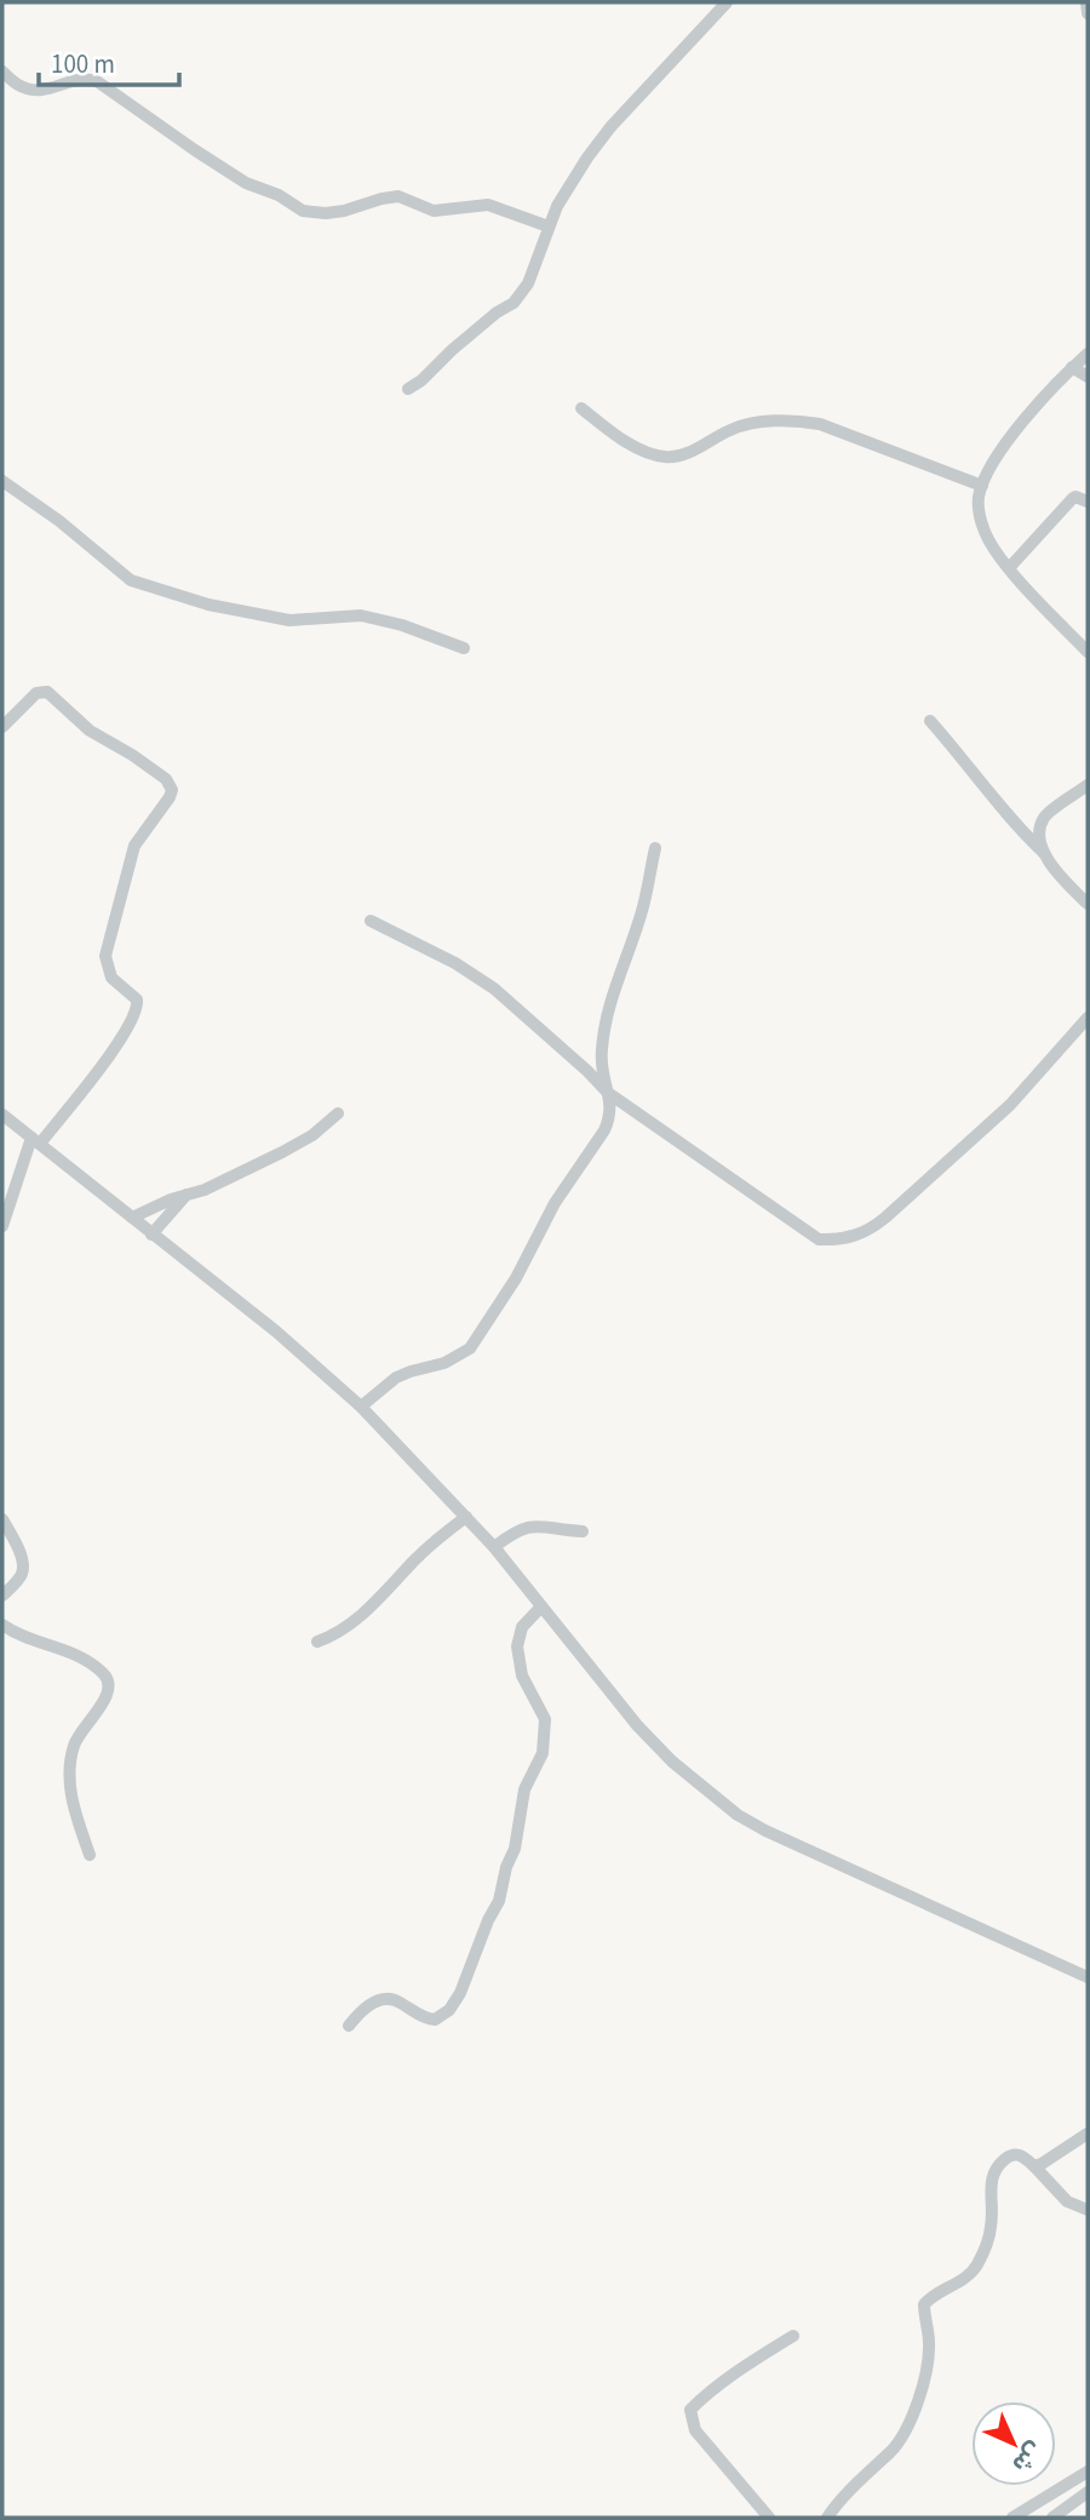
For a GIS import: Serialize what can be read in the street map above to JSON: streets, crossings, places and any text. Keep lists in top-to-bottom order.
{
  "scale_bar": "100 m",
  "north": "bottom right"
}
